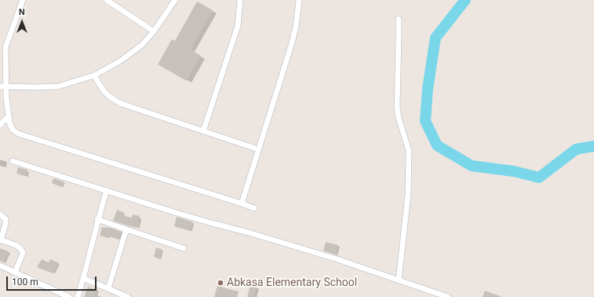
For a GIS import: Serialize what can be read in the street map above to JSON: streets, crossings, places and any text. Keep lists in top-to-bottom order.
{
  "places": ["Abkasa Elementary School"],
  "scale_bar": "100 m",
  "north": "top"
}
